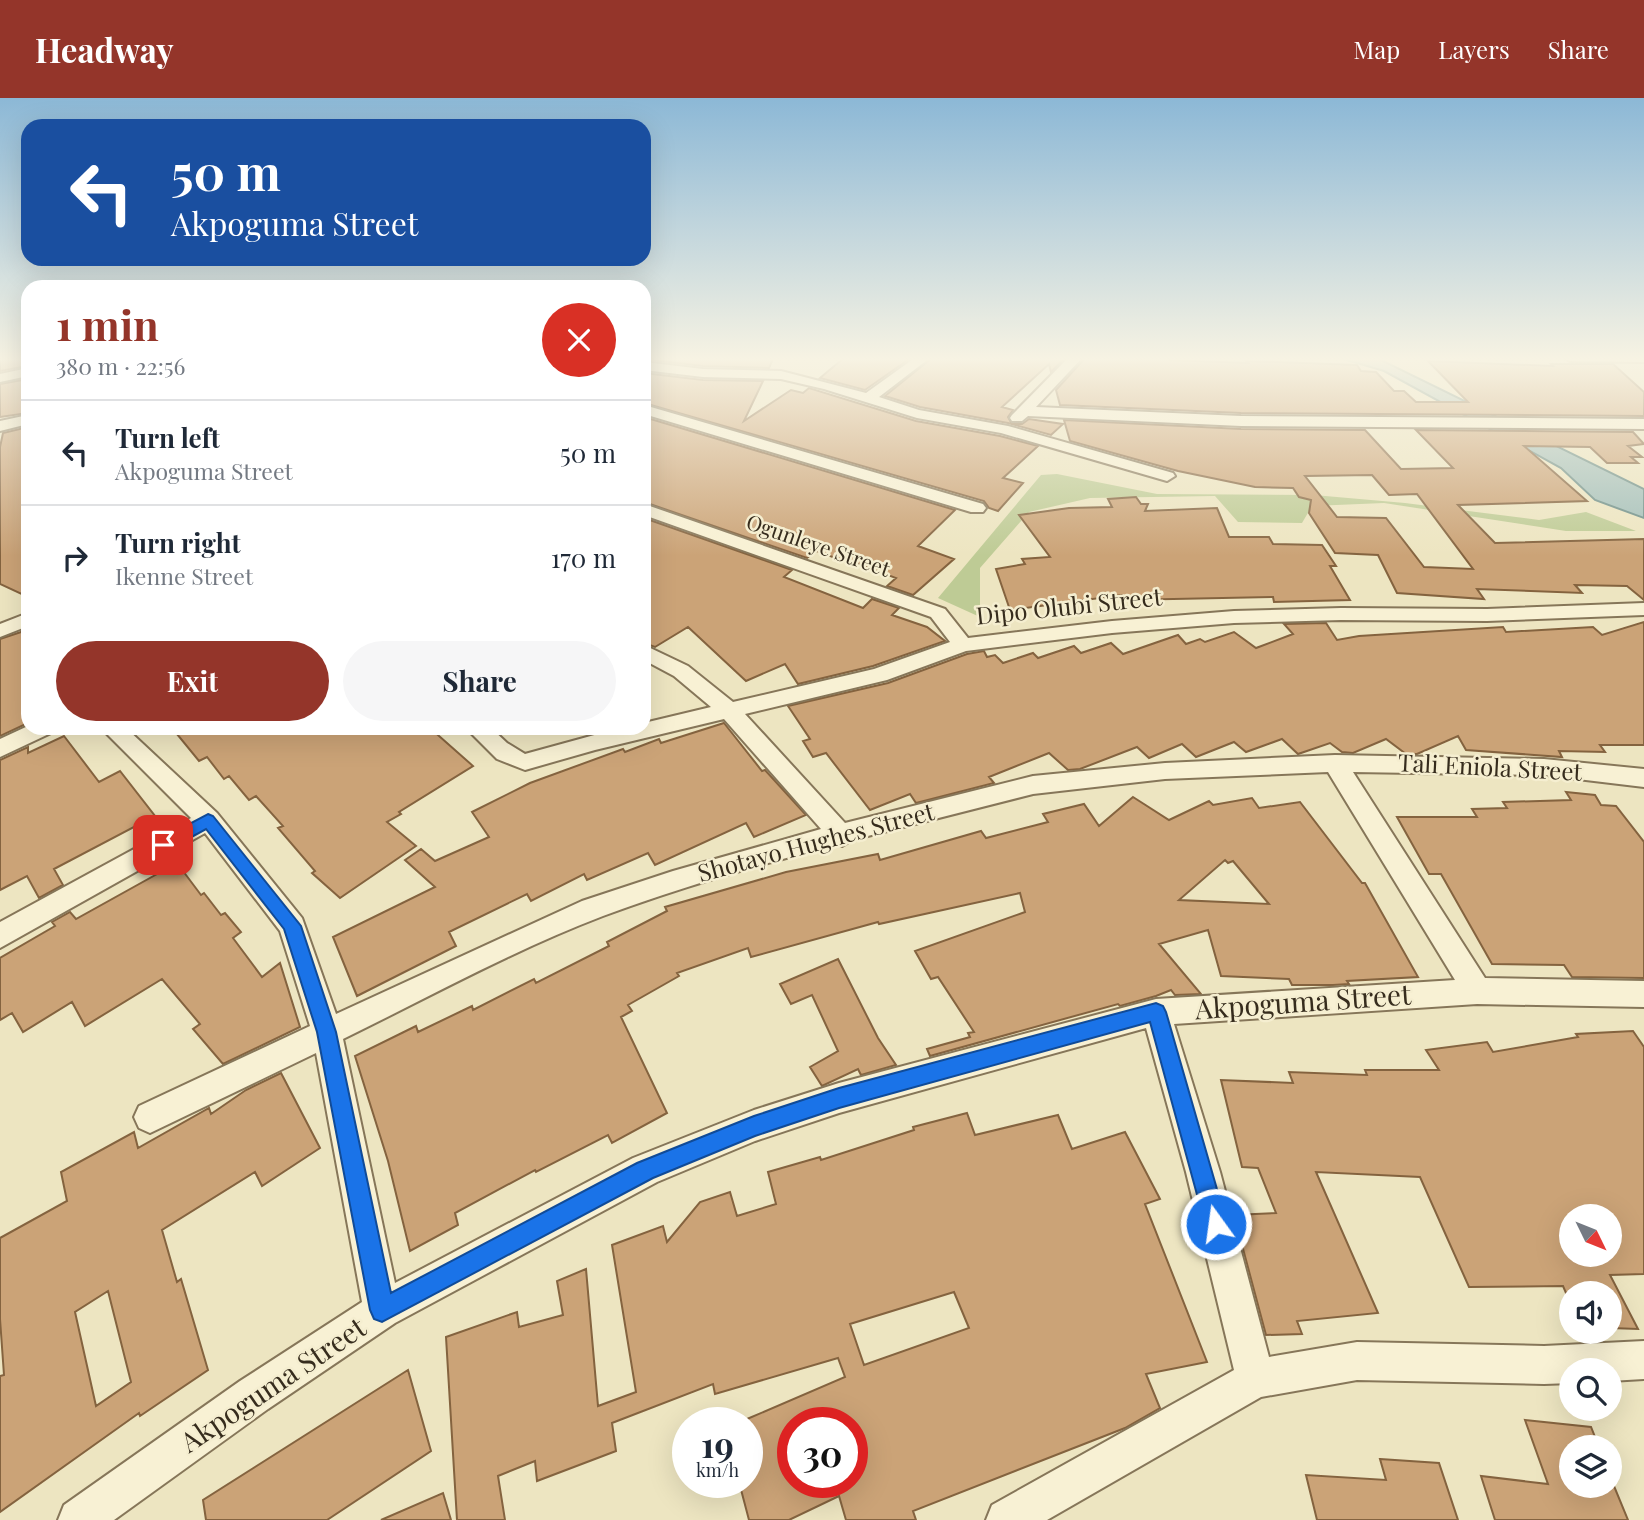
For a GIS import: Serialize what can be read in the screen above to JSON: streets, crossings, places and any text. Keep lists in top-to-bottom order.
{
  "streets": {
    "street": [
      "Ogunleye Street",
      "Dipo Olubi Street",
      "Tali Eniola Street",
      "Shotayo Hughes Street",
      "Akpoguma Street"
    ]
  },
  "crossings": [
    ["Ogunleye Street", "Dipo Olubi Street"],
    ["Tali Eniola Street", "Shotayo Hughes Street"]
  ],
  "north": "bottom right",
  "page": {
    "header": "Headway",
    "nav": ["Map", "Layers", "Share"],
    "turn": ["50 m", "Akpoguma Street"],
    "heading": ["1 min", "380 m · 22:56"],
    "list": [
      {
        "name": "Turn left",
        "note": "Akpoguma Street",
        "value": "50 m"
      },
      {
        "name": "Turn right",
        "note": "Ikenne Street",
        "value": "170 m"
      }
    ],
    "buttons": ["Exit", "Share"],
    "speed": "19 km/h",
    "limit": "30"
  }
}
